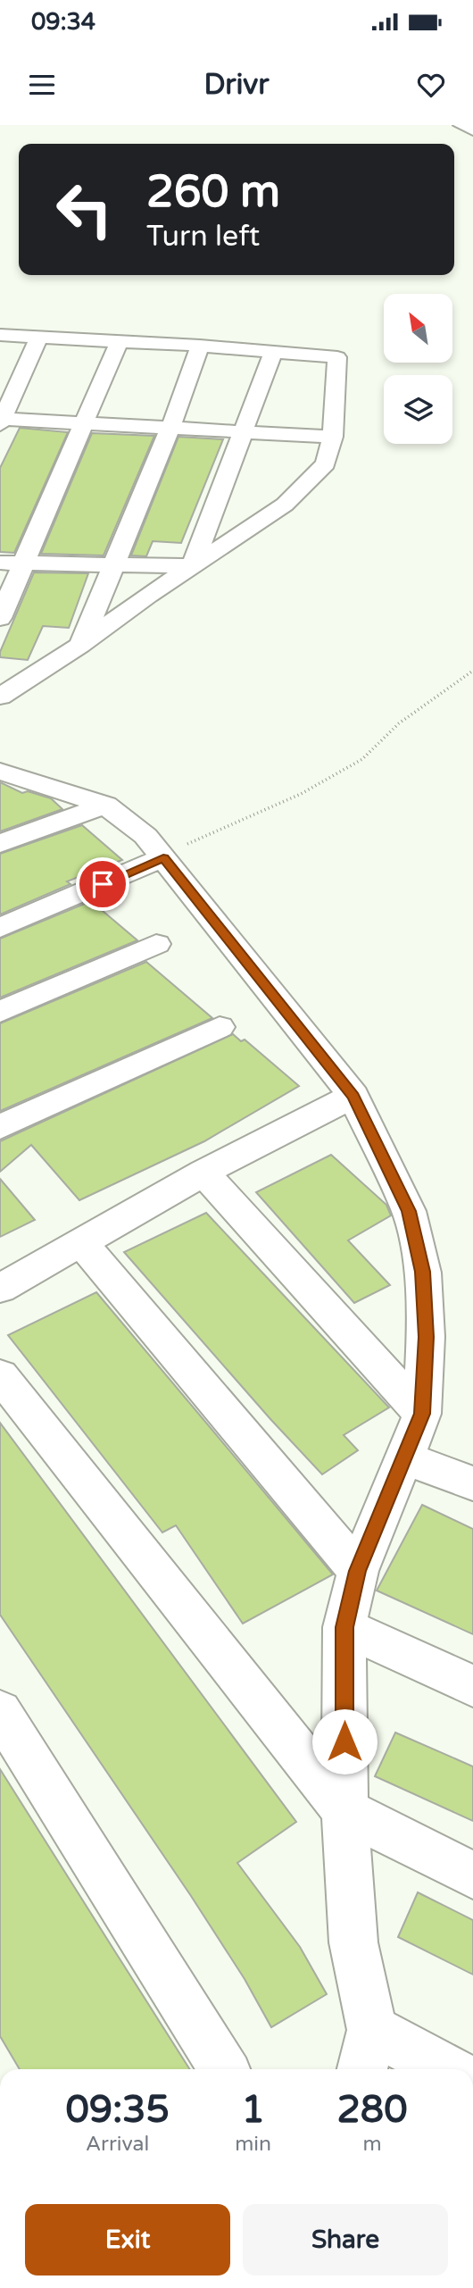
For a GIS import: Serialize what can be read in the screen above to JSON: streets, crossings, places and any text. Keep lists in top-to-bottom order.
{
  "north": "top left",
  "page": {
    "status": "09:34",
    "header": "Drivr",
    "turn": ["260 m", "Turn left"],
    "eta": [
      "09:35",
      "Arrival",
      "1",
      "min",
      "280",
      "m"
    ],
    "buttons": ["Exit", "Share"]
  }
}
